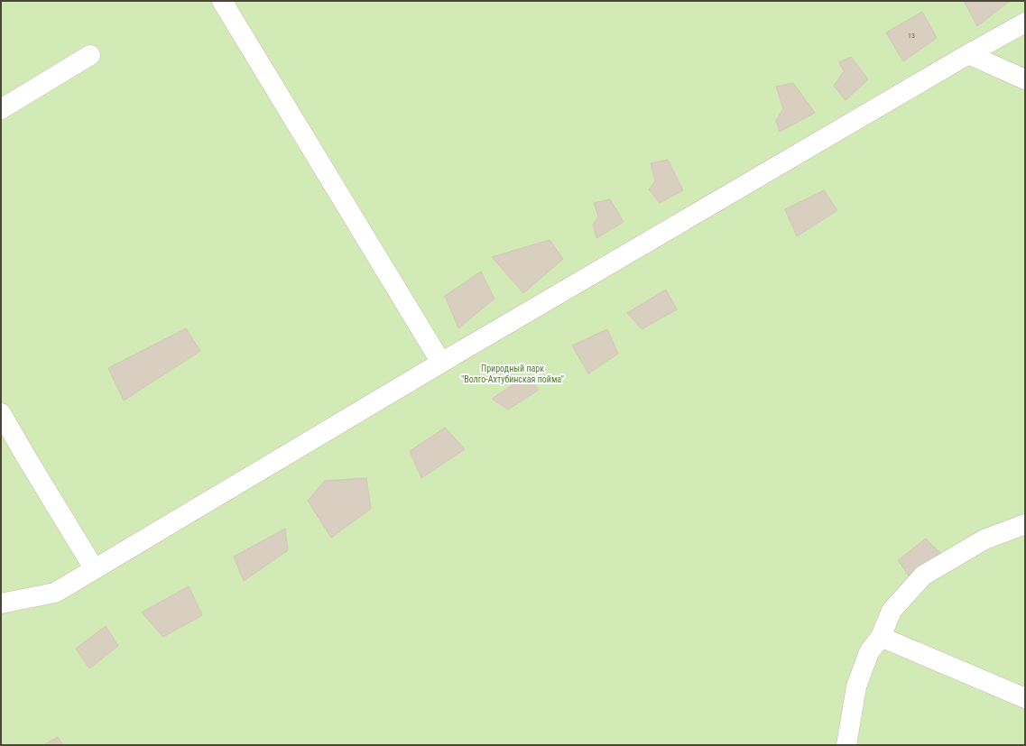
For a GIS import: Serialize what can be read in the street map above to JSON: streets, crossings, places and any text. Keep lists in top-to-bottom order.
{
  "parks": ["Природный парк \"Волго-Ахтубинская пойма\""],
  "house_numbers": ["13"]
}
